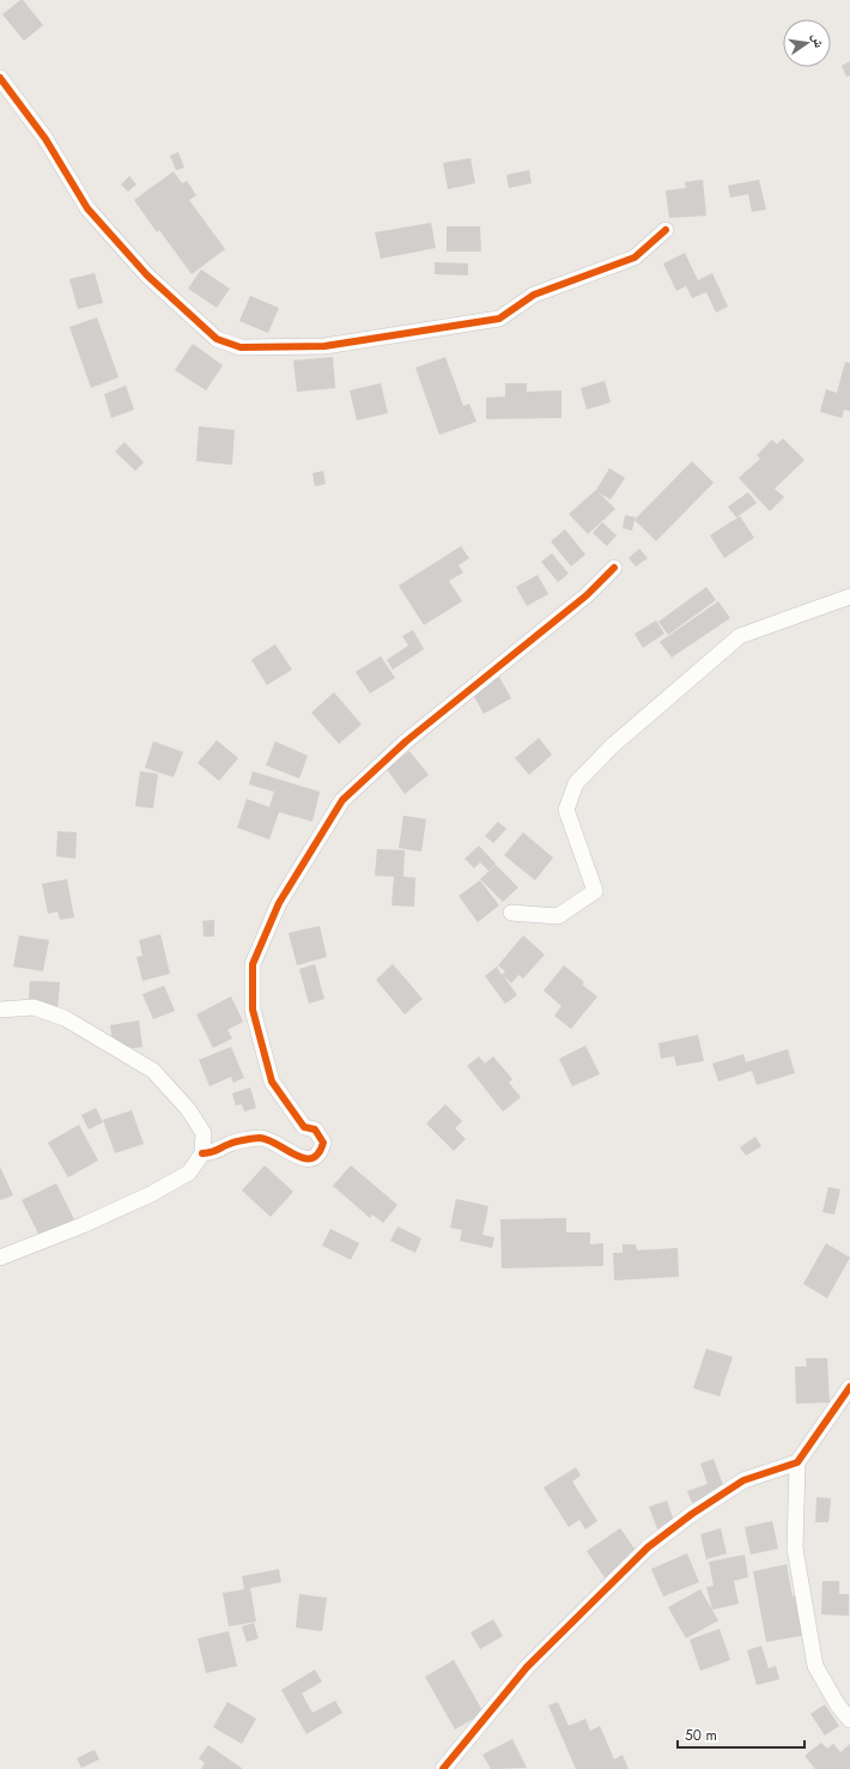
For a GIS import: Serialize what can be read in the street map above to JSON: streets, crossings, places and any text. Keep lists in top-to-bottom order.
{
  "scale_bar": "50 m",
  "north": "right"
}
